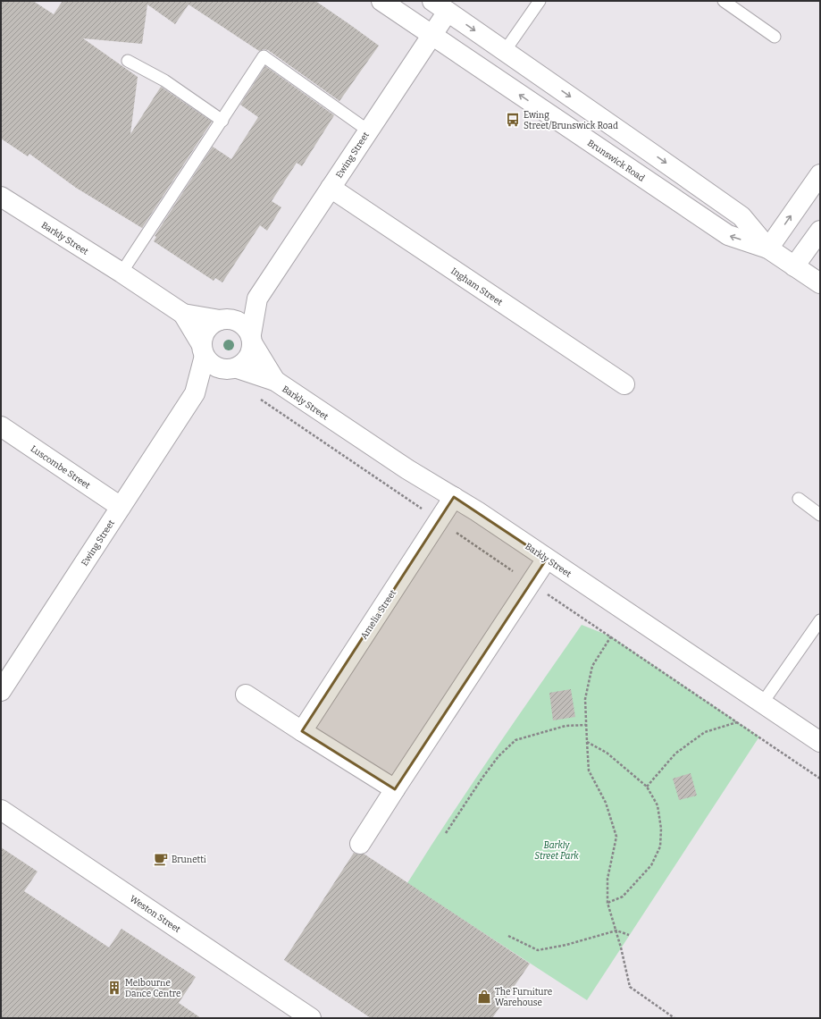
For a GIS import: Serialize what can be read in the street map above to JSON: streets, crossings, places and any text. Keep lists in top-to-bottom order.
{
  "streets": {
    "street": [
      "Ewing Street",
      "Brunswick Road",
      "Barkly Street",
      "Ingham Street",
      "Luscombe Street",
      "Amelia Street",
      "Weston Street"
    ]
  },
  "crossings": [
    ["Ewing Street", "Brunswick Road"],
    ["Ewing Street", "Barkly Street"],
    ["Ewing Street", "Ingham Street"],
    ["Ewing Street", "Luscombe Street"],
    ["Barkly Street", "Amelia Street"]
  ],
  "parks": ["Barkly Street Park"],
  "places": {
    "bus stop": ["Ewing Street/Brunswick Road"],
    "cafe": ["Brunetti"],
    "building": ["Melbourne Dance Centre"],
    "shop": ["The Furniture Warehouse"]
  }
}
